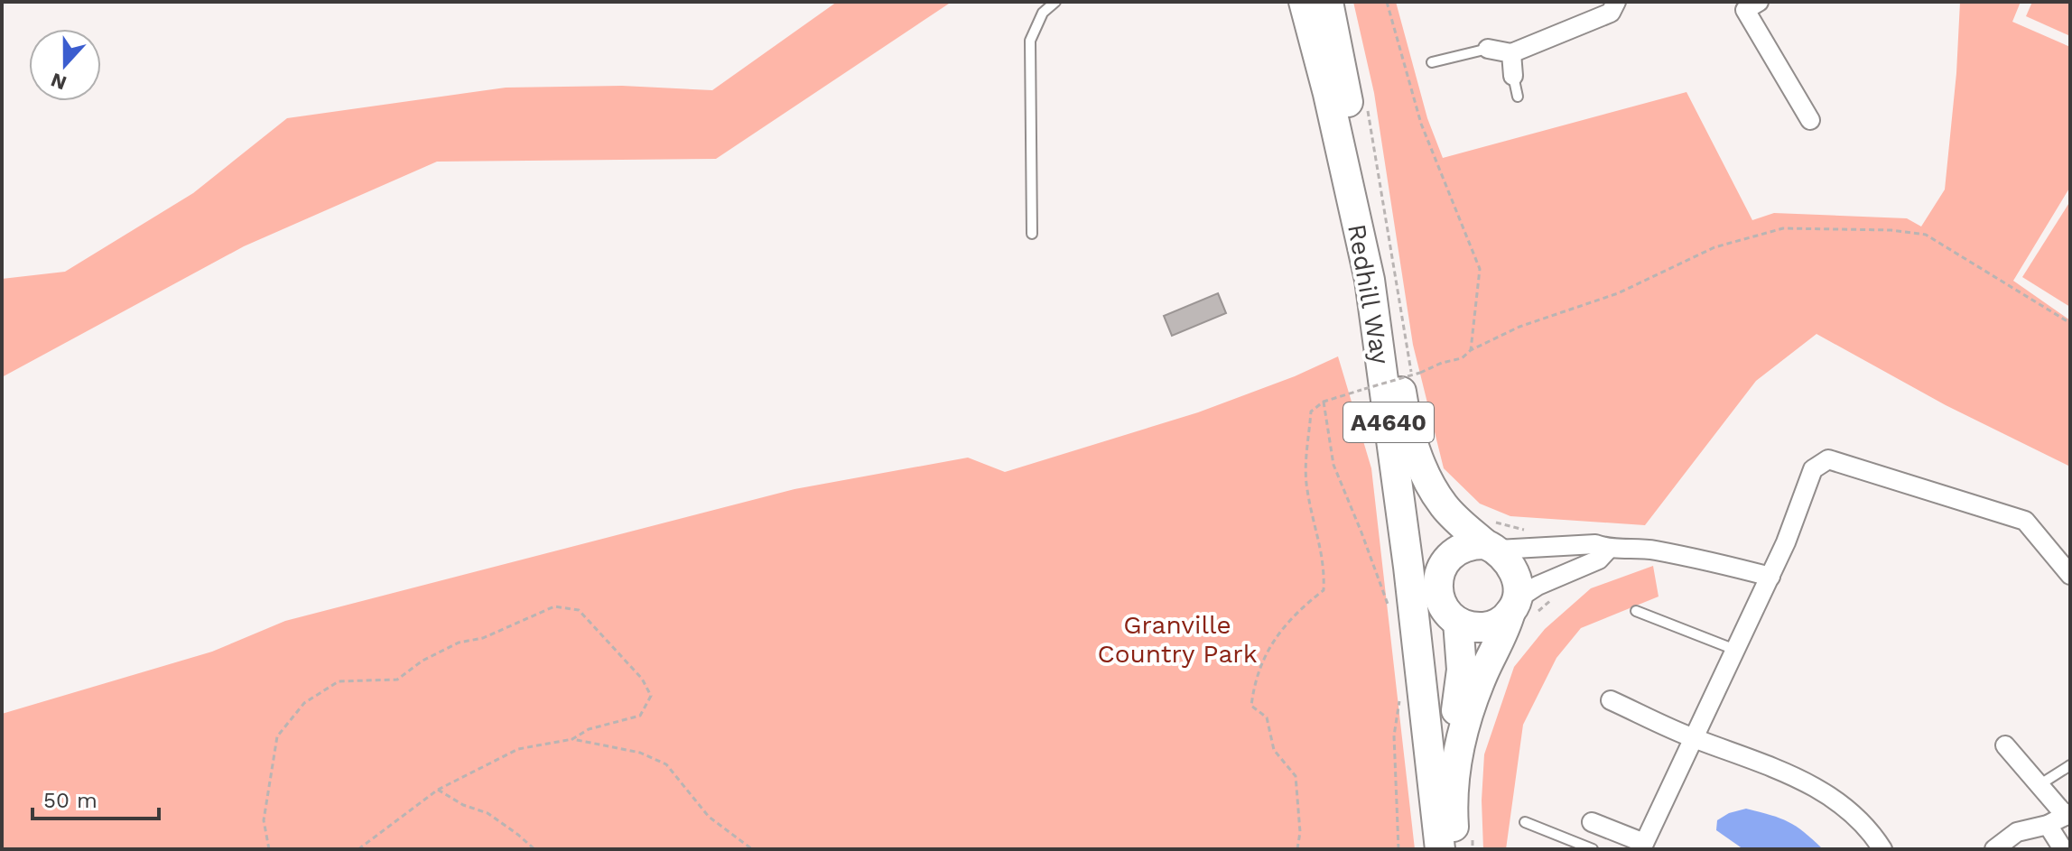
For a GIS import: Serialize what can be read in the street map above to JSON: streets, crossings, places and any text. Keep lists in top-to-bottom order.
{
  "streets": {
    "main road": ["Redhill Way", "A4640"]
  },
  "crossings": [
    ["Redhill Way", "A4640"]
  ],
  "parks": ["Granville Country Park"],
  "scale_bar": "50 m",
  "north": "bottom"
}
